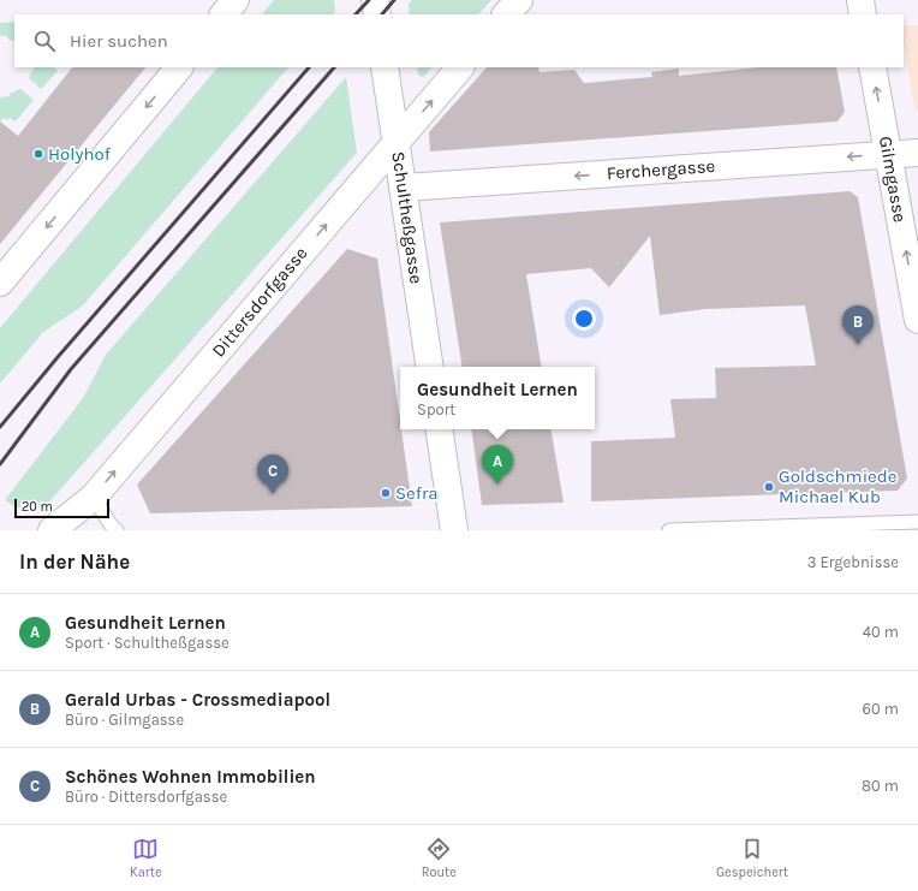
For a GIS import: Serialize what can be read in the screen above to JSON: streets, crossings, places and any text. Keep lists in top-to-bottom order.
{
  "streets": {
    "street": [
      "Ferchergasse",
      "Gilmgasse",
      "Schultheßgasse",
      "Dittersdorfgasse"
    ]
  },
  "crossings": [
    ["Ferchergasse", "Gilmgasse"],
    ["Ferchergasse", "Schultheßgasse"],
    ["Schultheßgasse", "Dittersdorfgasse"]
  ],
  "one_way": ["Ferchergasse", "Gilmgasse"],
  "places": ["Holyhof", "Goldschmiede Michael Kub", "Sefra"],
  "scale_bar": "20 m",
  "page": {
    "search": "Hier suchen",
    "pins": ["B", "A", "C"],
    "popup": ["Gesundheit Lernen", "Sport"],
    "scale": "20 m",
    "heading": ["In der Nähe", "3 Ergebnisse"],
    "list": [
      {
        "mark": "A",
        "name": "Gesundheit Lernen",
        "note": "Sport · Schultheßgasse",
        "value": "40 m"
      },
      {
        "mark": "B",
        "name": "Gerald Urbas - Crossmediapool",
        "note": "Büro · Gilmgasse",
        "value": "60 m"
      },
      {
        "mark": "C",
        "name": "Schönes Wohnen Immobilien",
        "note": "Büro · Dittersdorfgasse",
        "value": "80 m"
      }
    ],
    "nav": ["Karte", "Route", "Gespeichert"]
  }
}
